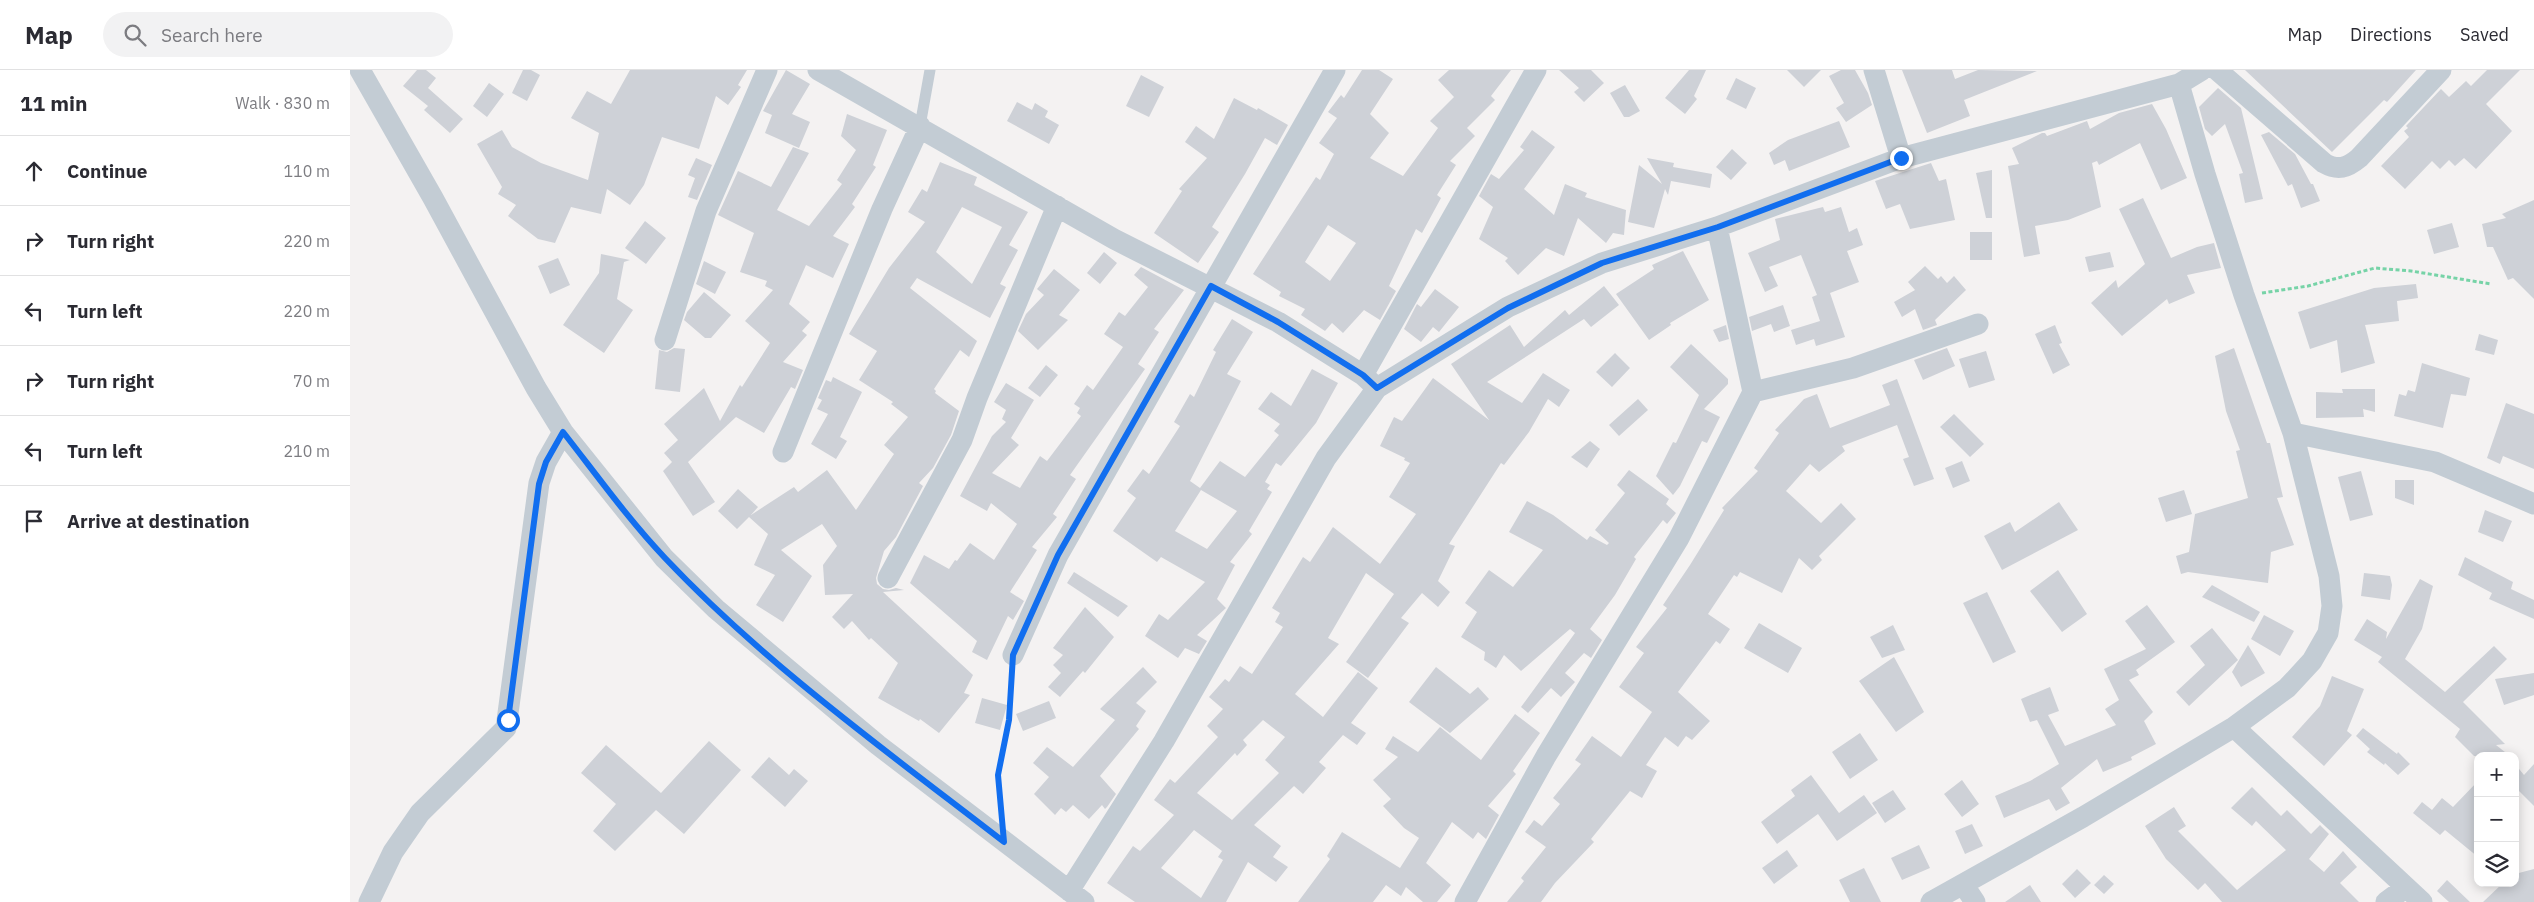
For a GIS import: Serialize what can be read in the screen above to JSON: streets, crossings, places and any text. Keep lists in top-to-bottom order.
{
  "page": {
    "header": "Map",
    "search": "Search here",
    "nav": ["Map", "Directions", "Saved"],
    "heading": ["11 min", "Walk · 830 m"],
    "list": [
      ["Continue", "110 m"],
      ["Turn right", "220 m"],
      ["Turn left", "220 m"],
      ["Turn right", "70 m"],
      ["Turn left", "210 m"],
      "Arrive at destination"
    ],
    "map_buttons": ["+", "−"]
  }
}
